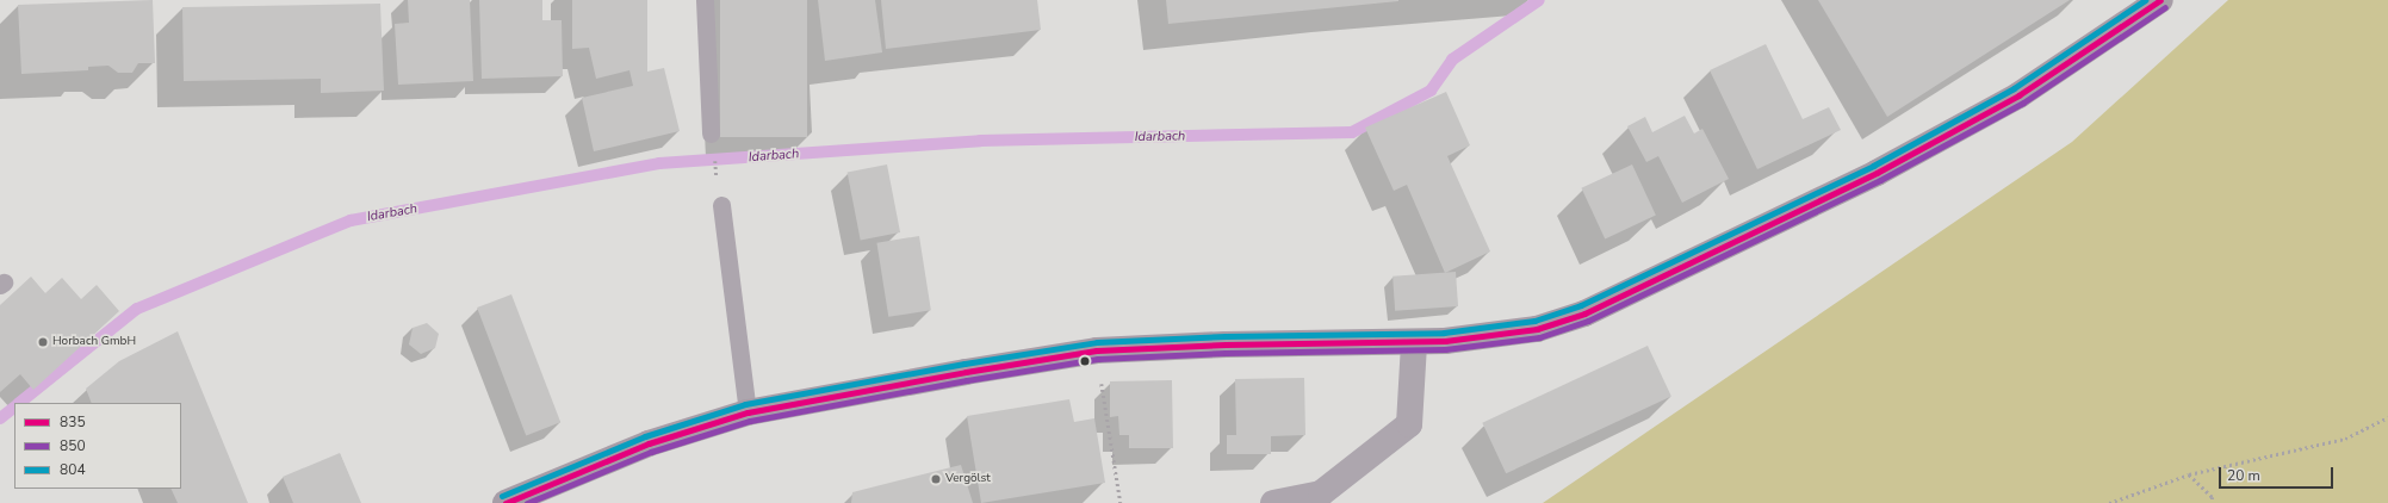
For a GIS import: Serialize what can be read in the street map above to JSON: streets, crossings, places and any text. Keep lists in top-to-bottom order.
{
  "water": ["Idarbach"],
  "places": ["Horbach GmbH", "Vergölst"],
  "lines": ["transit line 835", "transit line 804", "transit line 850"],
  "legend": ["835", "850", "804"],
  "scale_bar": "20 m"
}
